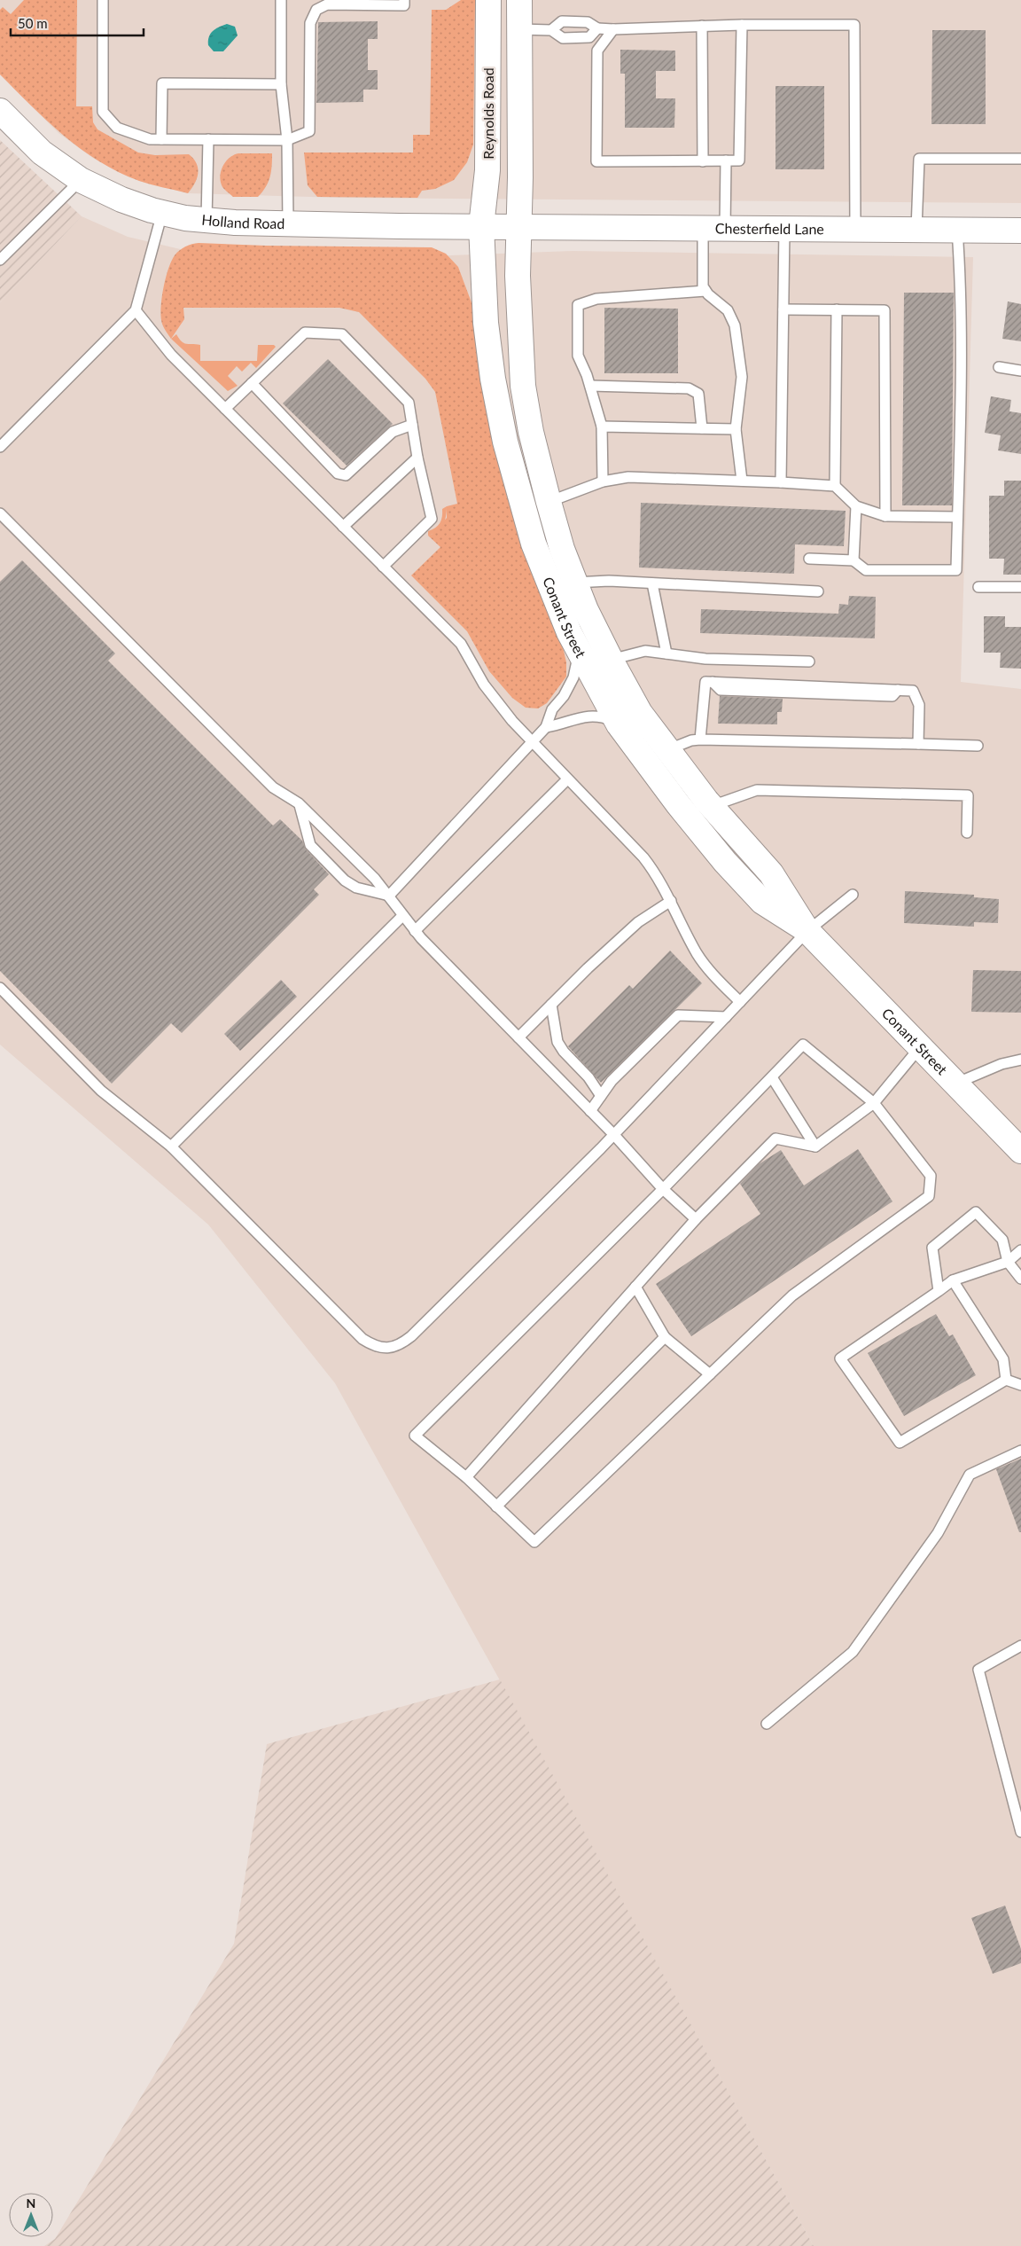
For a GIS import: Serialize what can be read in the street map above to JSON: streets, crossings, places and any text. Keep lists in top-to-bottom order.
{
  "streets": {
    "main road": [
      "Reynolds Road",
      "Holland Road",
      "Chesterfield Lane",
      "Conant Street"
    ]
  },
  "crossings": [
    ["Reynolds Road", "Holland Road"],
    ["Reynolds Road", "Conant Street"],
    ["Holland Road", "Chesterfield Lane"],
    ["Holland Road", "Conant Street"],
    ["Chesterfield Lane", "Conant Street"]
  ],
  "scale_bar": "50 m",
  "north": "top"
}
